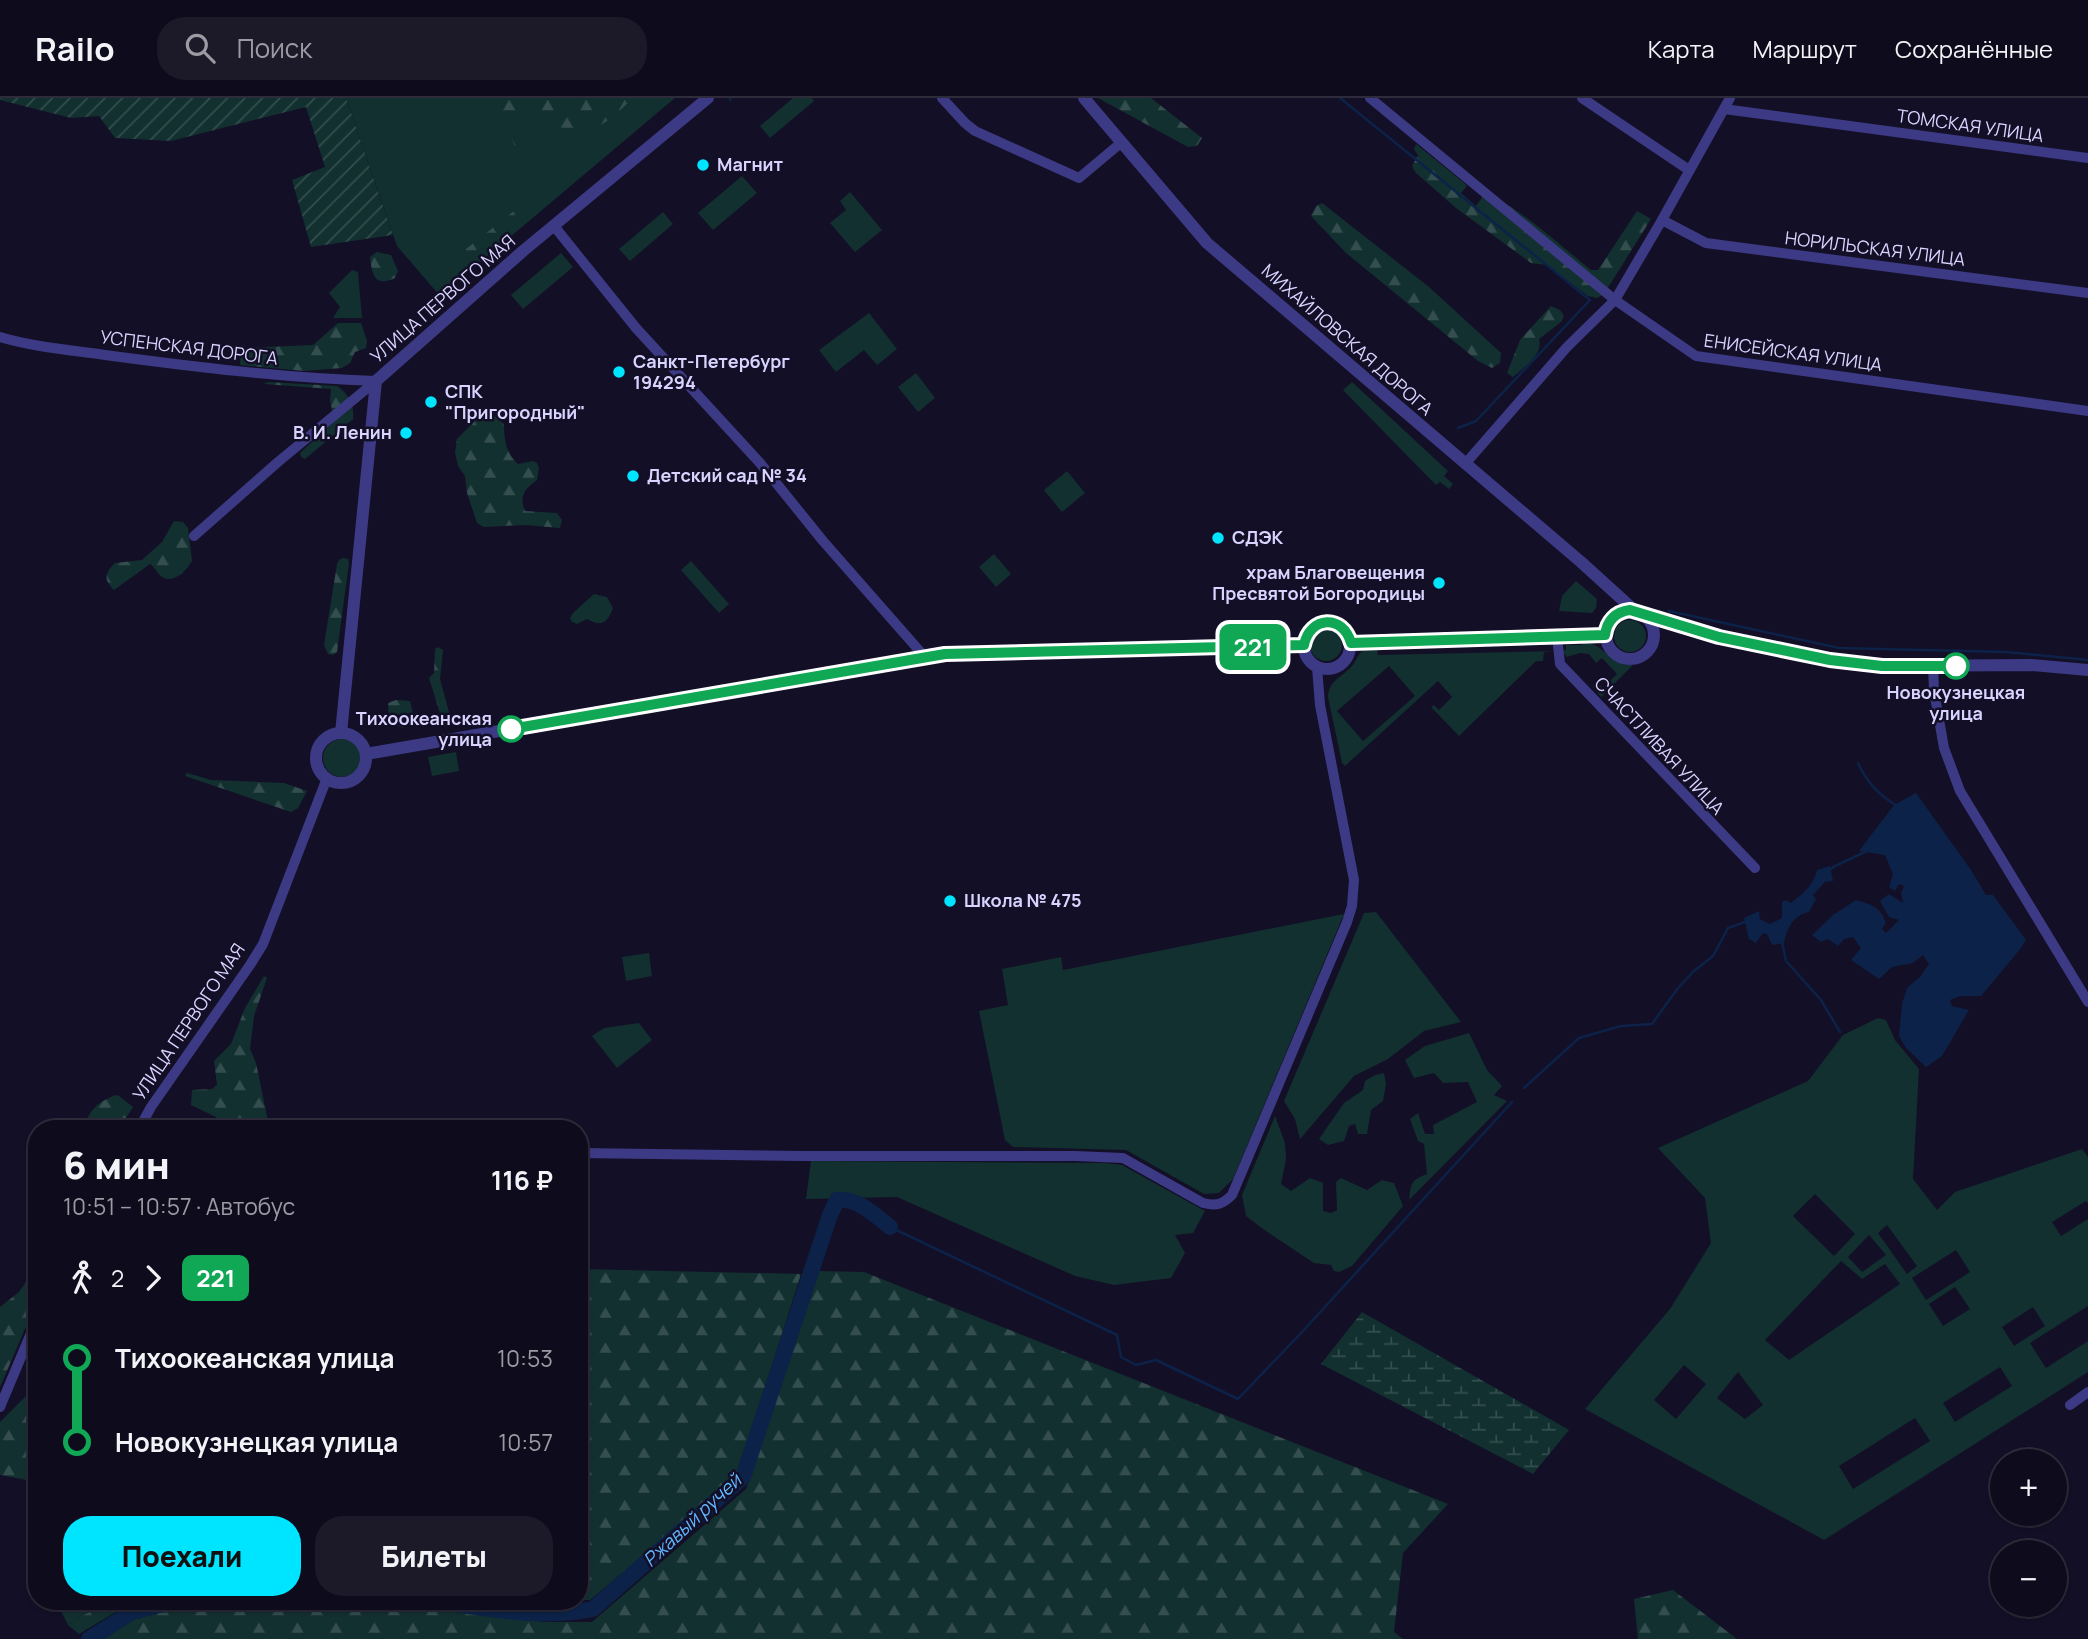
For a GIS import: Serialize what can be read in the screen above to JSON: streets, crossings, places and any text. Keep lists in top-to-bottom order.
{
  "streets": {
    "street": [
      "ТОМСКАЯ УЛИЦА",
      "НОРИЛЬСКАЯ УЛИЦА",
      "УЛИЦА ПЕРВОГО МАЯ",
      "МИХАЙЛОВСКАЯ ДОРОГА",
      "УСПЕНСКАЯ ДОРОГА",
      "ЕНИСЕЙСКАЯ УЛИЦА",
      "СЧАСТЛИВАЯ УЛИЦА"
    ]
  },
  "crossings": [
    ["УЛИЦА ПЕРВОГО МАЯ", "УСПЕНСКАЯ ДОРОГА"]
  ],
  "water": ["Ржавый ручей"],
  "places": [
    "Магнит",
    "Санкт-Петербург 194294",
    "СПК \"Пригородный\"",
    "В. И. Ленин",
    "Детский сад № 34",
    "СДЭК",
    "храм Благовещения Пресвятой Богородицы",
    "Новокузнецкая улица",
    "Тихоокеанская улица",
    "Школа № 475"
  ],
  "lines": ["bus line 221"],
  "page": {
    "header": "Railo",
    "search": "Поиск",
    "nav": ["Карта", "Маршрут", "Сохранённые"],
    "on_map": "221",
    "heading": ["6 мин", "10:51 – 10:57 · Автобус", "116 ₽"],
    "legs": ["2", "221"],
    "list": [
      {
        "name": "Тихоокеанская улица",
        "value": "10:53"
      },
      {
        "name": "Новокузнецкая улица",
        "value": "10:57"
      }
    ],
    "map_buttons": ["+", "−"],
    "buttons": ["Поехали", "Билеты"]
  }
}
